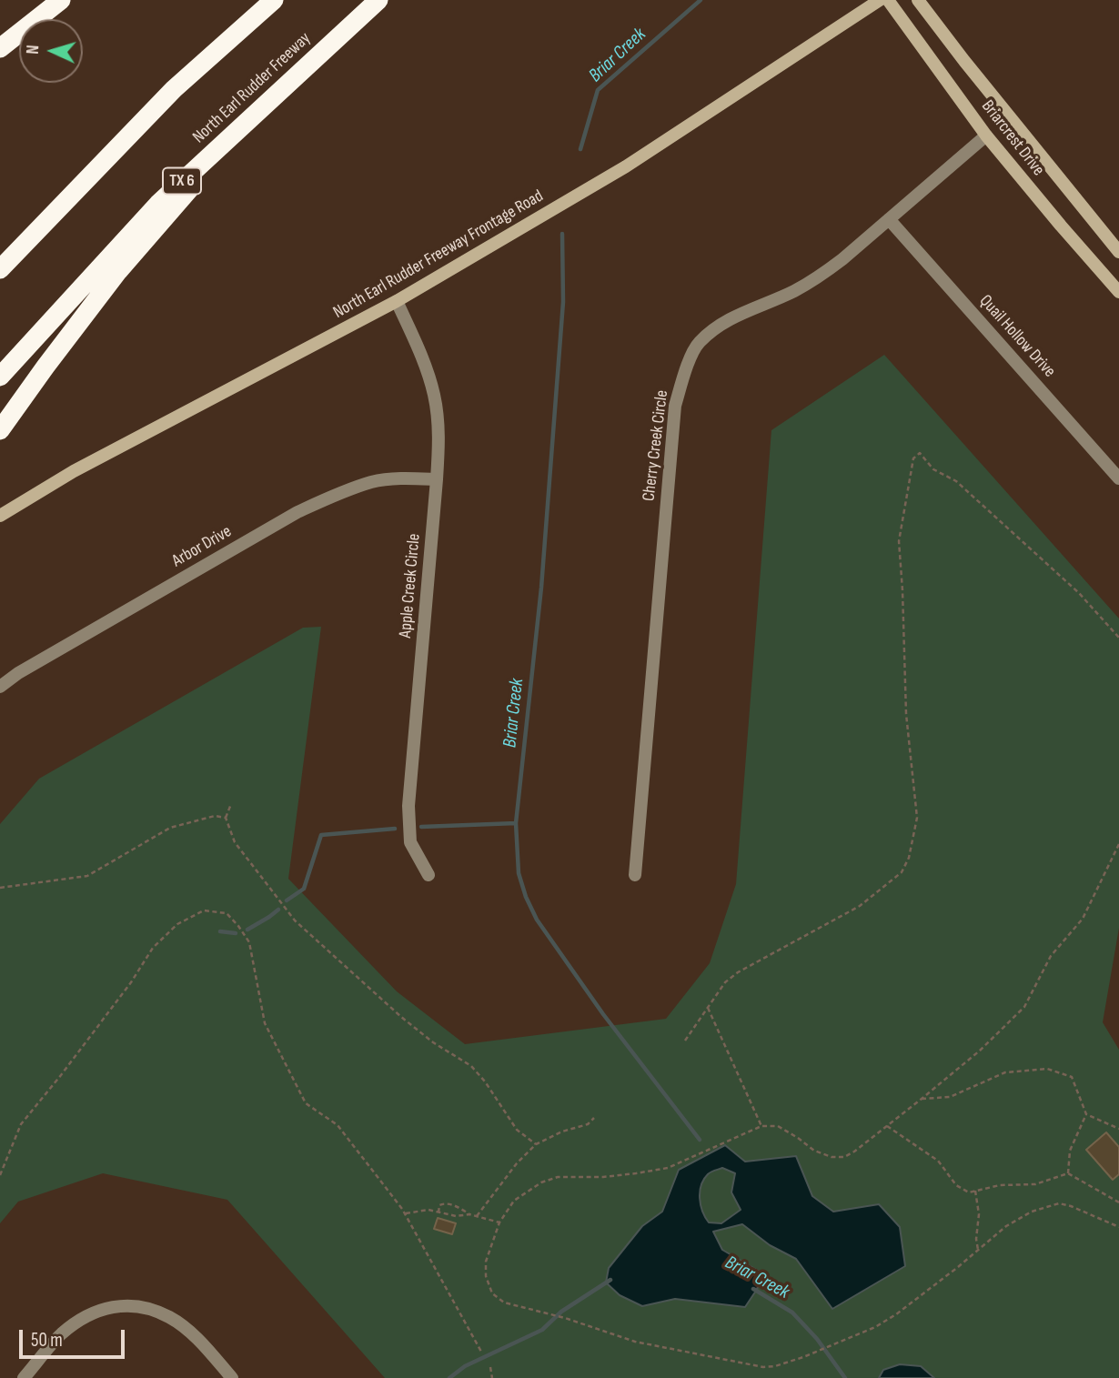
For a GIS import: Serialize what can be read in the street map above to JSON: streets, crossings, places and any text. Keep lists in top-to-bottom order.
{
  "streets": {
    "highway": ["North Earl Rudder Freeway", "TX 6"],
    "main road": ["Briarcrest Drive", "North Earl Rudder Freeway Frontage Road"],
    "street": [
      "Quail Hollow Drive",
      "Cherry Creek Circle",
      "Arbor Drive",
      "Apple Creek Circle"
    ]
  },
  "crossings": [
    ["Briarcrest Drive", "Cherry Creek Circle"],
    ["North Earl Rudder Freeway Frontage Road", "Apple Creek Circle"],
    ["Quail Hollow Drive", "Cherry Creek Circle"],
    ["Arbor Drive", "Apple Creek Circle"]
  ],
  "water": ["Briar Creek"],
  "scale_bar": "50 m",
  "north": "left"
}
